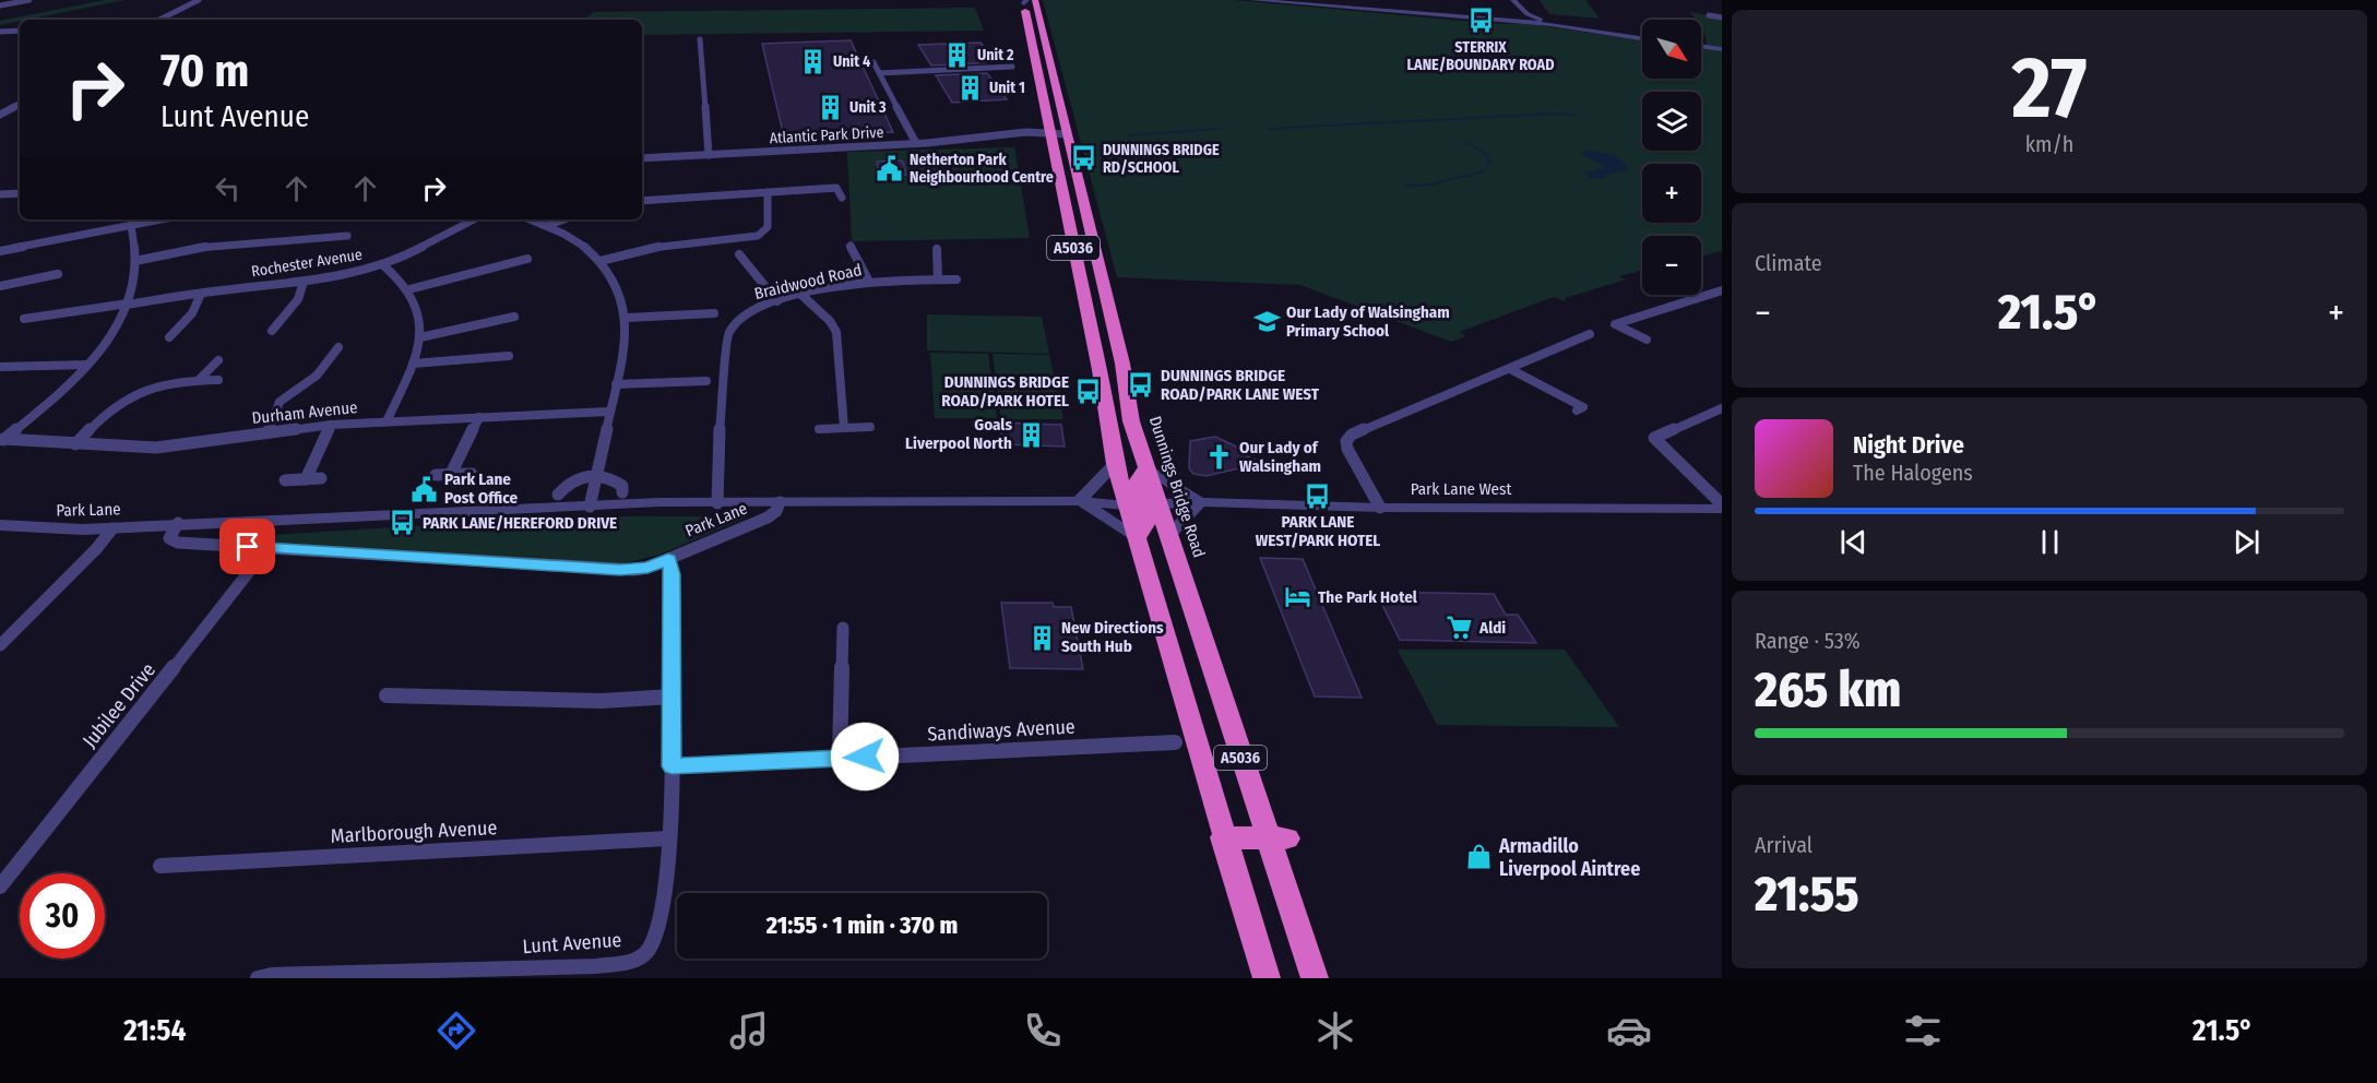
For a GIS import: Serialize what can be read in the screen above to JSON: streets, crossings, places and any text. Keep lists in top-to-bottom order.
{
  "streets": {
    "highway": ["A5036", "Dunnings Bridge Road"],
    "street": [
      "Atlantic Park Drive",
      "Rochester Avenue",
      "Braidwood Road",
      "Durham Avenue",
      "Park Lane West",
      "Park Lane",
      "Jubilee Drive",
      "Sandiways Avenue",
      "Marlborough Avenue",
      "Lunt Avenue"
    ]
  },
  "crossings": [
    ["Atlantic Park Drive", "Dunnings Bridge Road"],
    ["Braidwood Road", "Park Lane"],
    ["Dunnings Bridge Road", "Park Lane West"],
    ["Dunnings Bridge Road", "Park Lane"],
    ["Park Lane West", "Park Lane"],
    ["Park Lane", "Jubilee Drive"],
    ["Park Lane", "Lunt Avenue"],
    ["Sandiways Avenue", "Lunt Avenue"],
    ["Marlborough Avenue", "Lunt Avenue"]
  ],
  "places": {
    "bus stop": [
      "STERRIX LANE/BOUNDARY ROAD",
      "DUNNINGS BRIDGE RD/SCHOOL",
      "DUNNINGS BRIDGE ROAD/PARK LANE WEST",
      "DUNNINGS BRIDGE ROAD/PARK HOTEL",
      "PARK LANE WEST/PARK HOTEL",
      "PARK LANE/HEREFORD DRIVE"
    ],
    "building": [
      "Unit 2",
      "Unit 4",
      "Unit 1",
      "Unit 3",
      "Goals Liverpool North",
      "New Directions South Hub"
    ],
    "public building": ["Netherton Park Neighbourhood Centre", "Park Lane Post Office"],
    "school or university": ["Our Lady of Walsingham Primary School"],
    "church": ["Our Lady of Walsingham"],
    "hotel": ["The Park Hotel"],
    "supermarket": ["Aldi"],
    "shop": ["Armadillo Liverpool Aintree"]
  },
  "north": "bottom right",
  "page": {
    "tile": [
      ["27", "km/h"],
      "Climate",
      ["Range · 53%", "265 km"],
      ["Arrival", "21:55"]
    ],
    "map_buttons": ["+", "−"],
    "turn": ["70 m", "Lunt Avenue"],
    "heat": ["−", "21.5°", "+"],
    "song": ["Night Drive", "The Halogens"],
    "limit": "30",
    "trip": "21:55 · 1 min · 370 m",
    "tabs": ["21:54", "21.5°"]
  }
}
